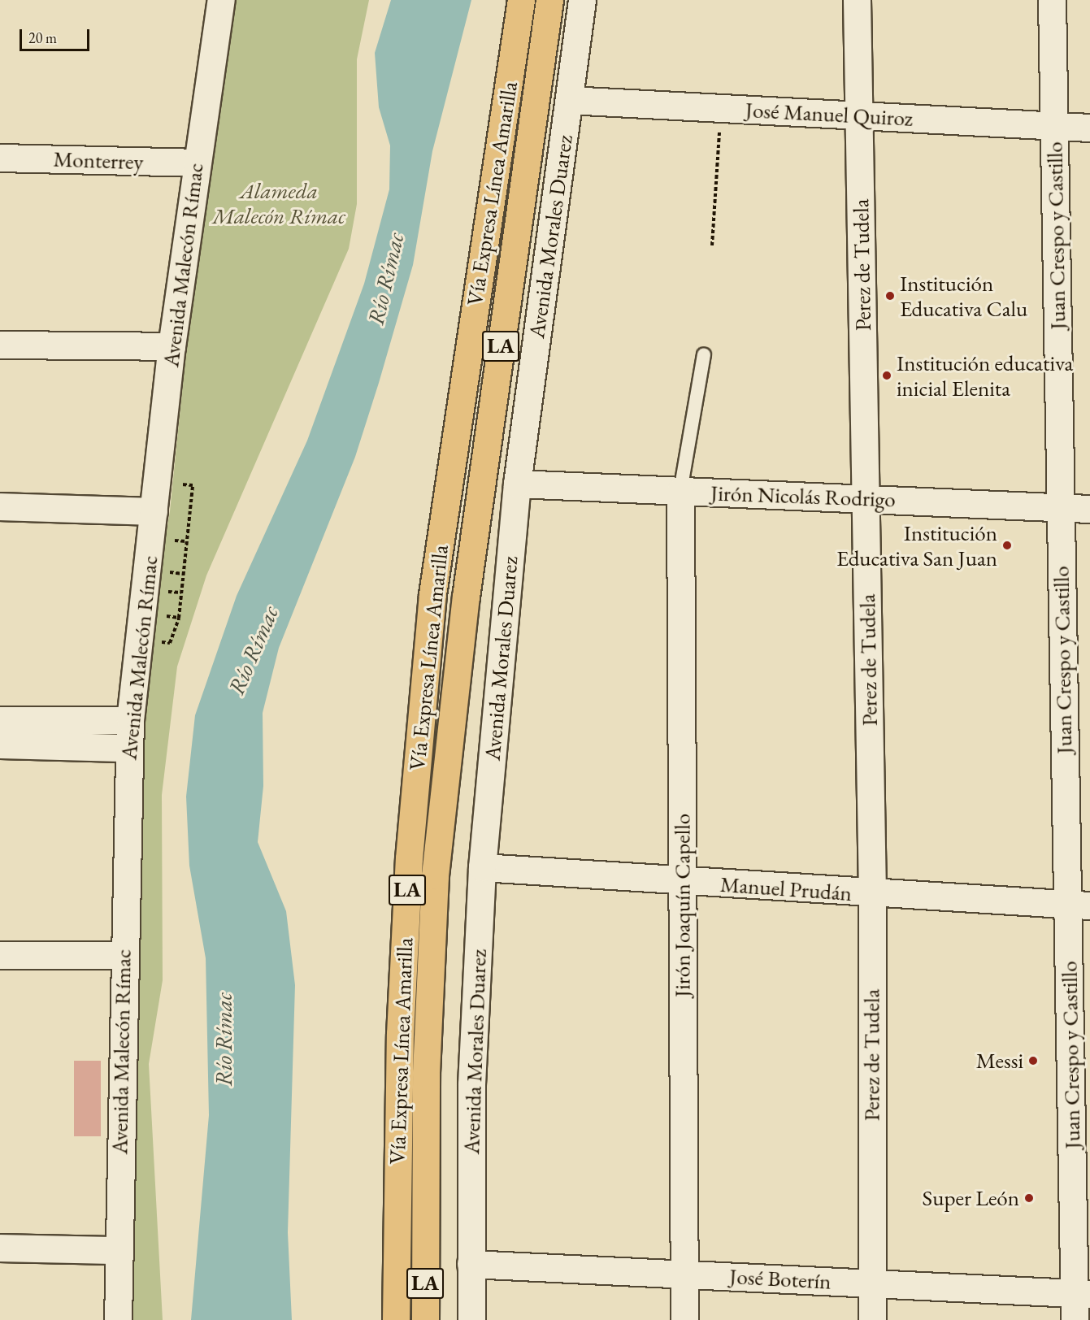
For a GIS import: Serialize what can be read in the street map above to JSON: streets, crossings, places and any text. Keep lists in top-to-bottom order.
{
  "streets": {
    "highway": ["Vía Expresa Línea Amarilla", "LA"],
    "street": [
      "José Manuel Quiroz",
      "Monterrey",
      "Juan Crespo y Castillo",
      "Avenida Morales Duarez",
      "Avenida Malecón Rímac",
      "Perez de Tudela",
      "Jirón Nicolás Rodrigo",
      "Manuel Prudán",
      "Jirón Joaquín Capello",
      "José Boterín"
    ]
  },
  "crossings": [
    ["José Manuel Quiroz", "Juan Crespo y Castillo"],
    ["José Manuel Quiroz", "Avenida Morales Duarez"],
    ["José Manuel Quiroz", "Perez de Tudela"],
    ["Monterrey", "Avenida Malecón Rímac"],
    ["Juan Crespo y Castillo", "Jirón Nicolás Rodrigo"],
    ["Juan Crespo y Castillo", "Manuel Prudán"],
    ["Juan Crespo y Castillo", "José Boterín"],
    ["Avenida Morales Duarez", "Jirón Nicolás Rodrigo"],
    ["Avenida Morales Duarez", "Manuel Prudán"],
    ["Avenida Morales Duarez", "José Boterín"],
    ["Perez de Tudela", "Jirón Nicolás Rodrigo"],
    ["Perez de Tudela", "Manuel Prudán"],
    ["Perez de Tudela", "José Boterín"],
    ["Jirón Nicolás Rodrigo", "Jirón Joaquín Capello"],
    ["Manuel Prudán", "Jirón Joaquín Capello"],
    ["Jirón Joaquín Capello", "José Boterín"]
  ],
  "water": ["Río Rímac"],
  "parks": ["Alameda Malecón Rímac"],
  "places": [
    "Institución Educativa Calu",
    "Institución educativa inicial Elenita",
    "Institución Educativa San Juan",
    "Messi",
    "Super León"
  ],
  "scale_bar": "20 m"
}
